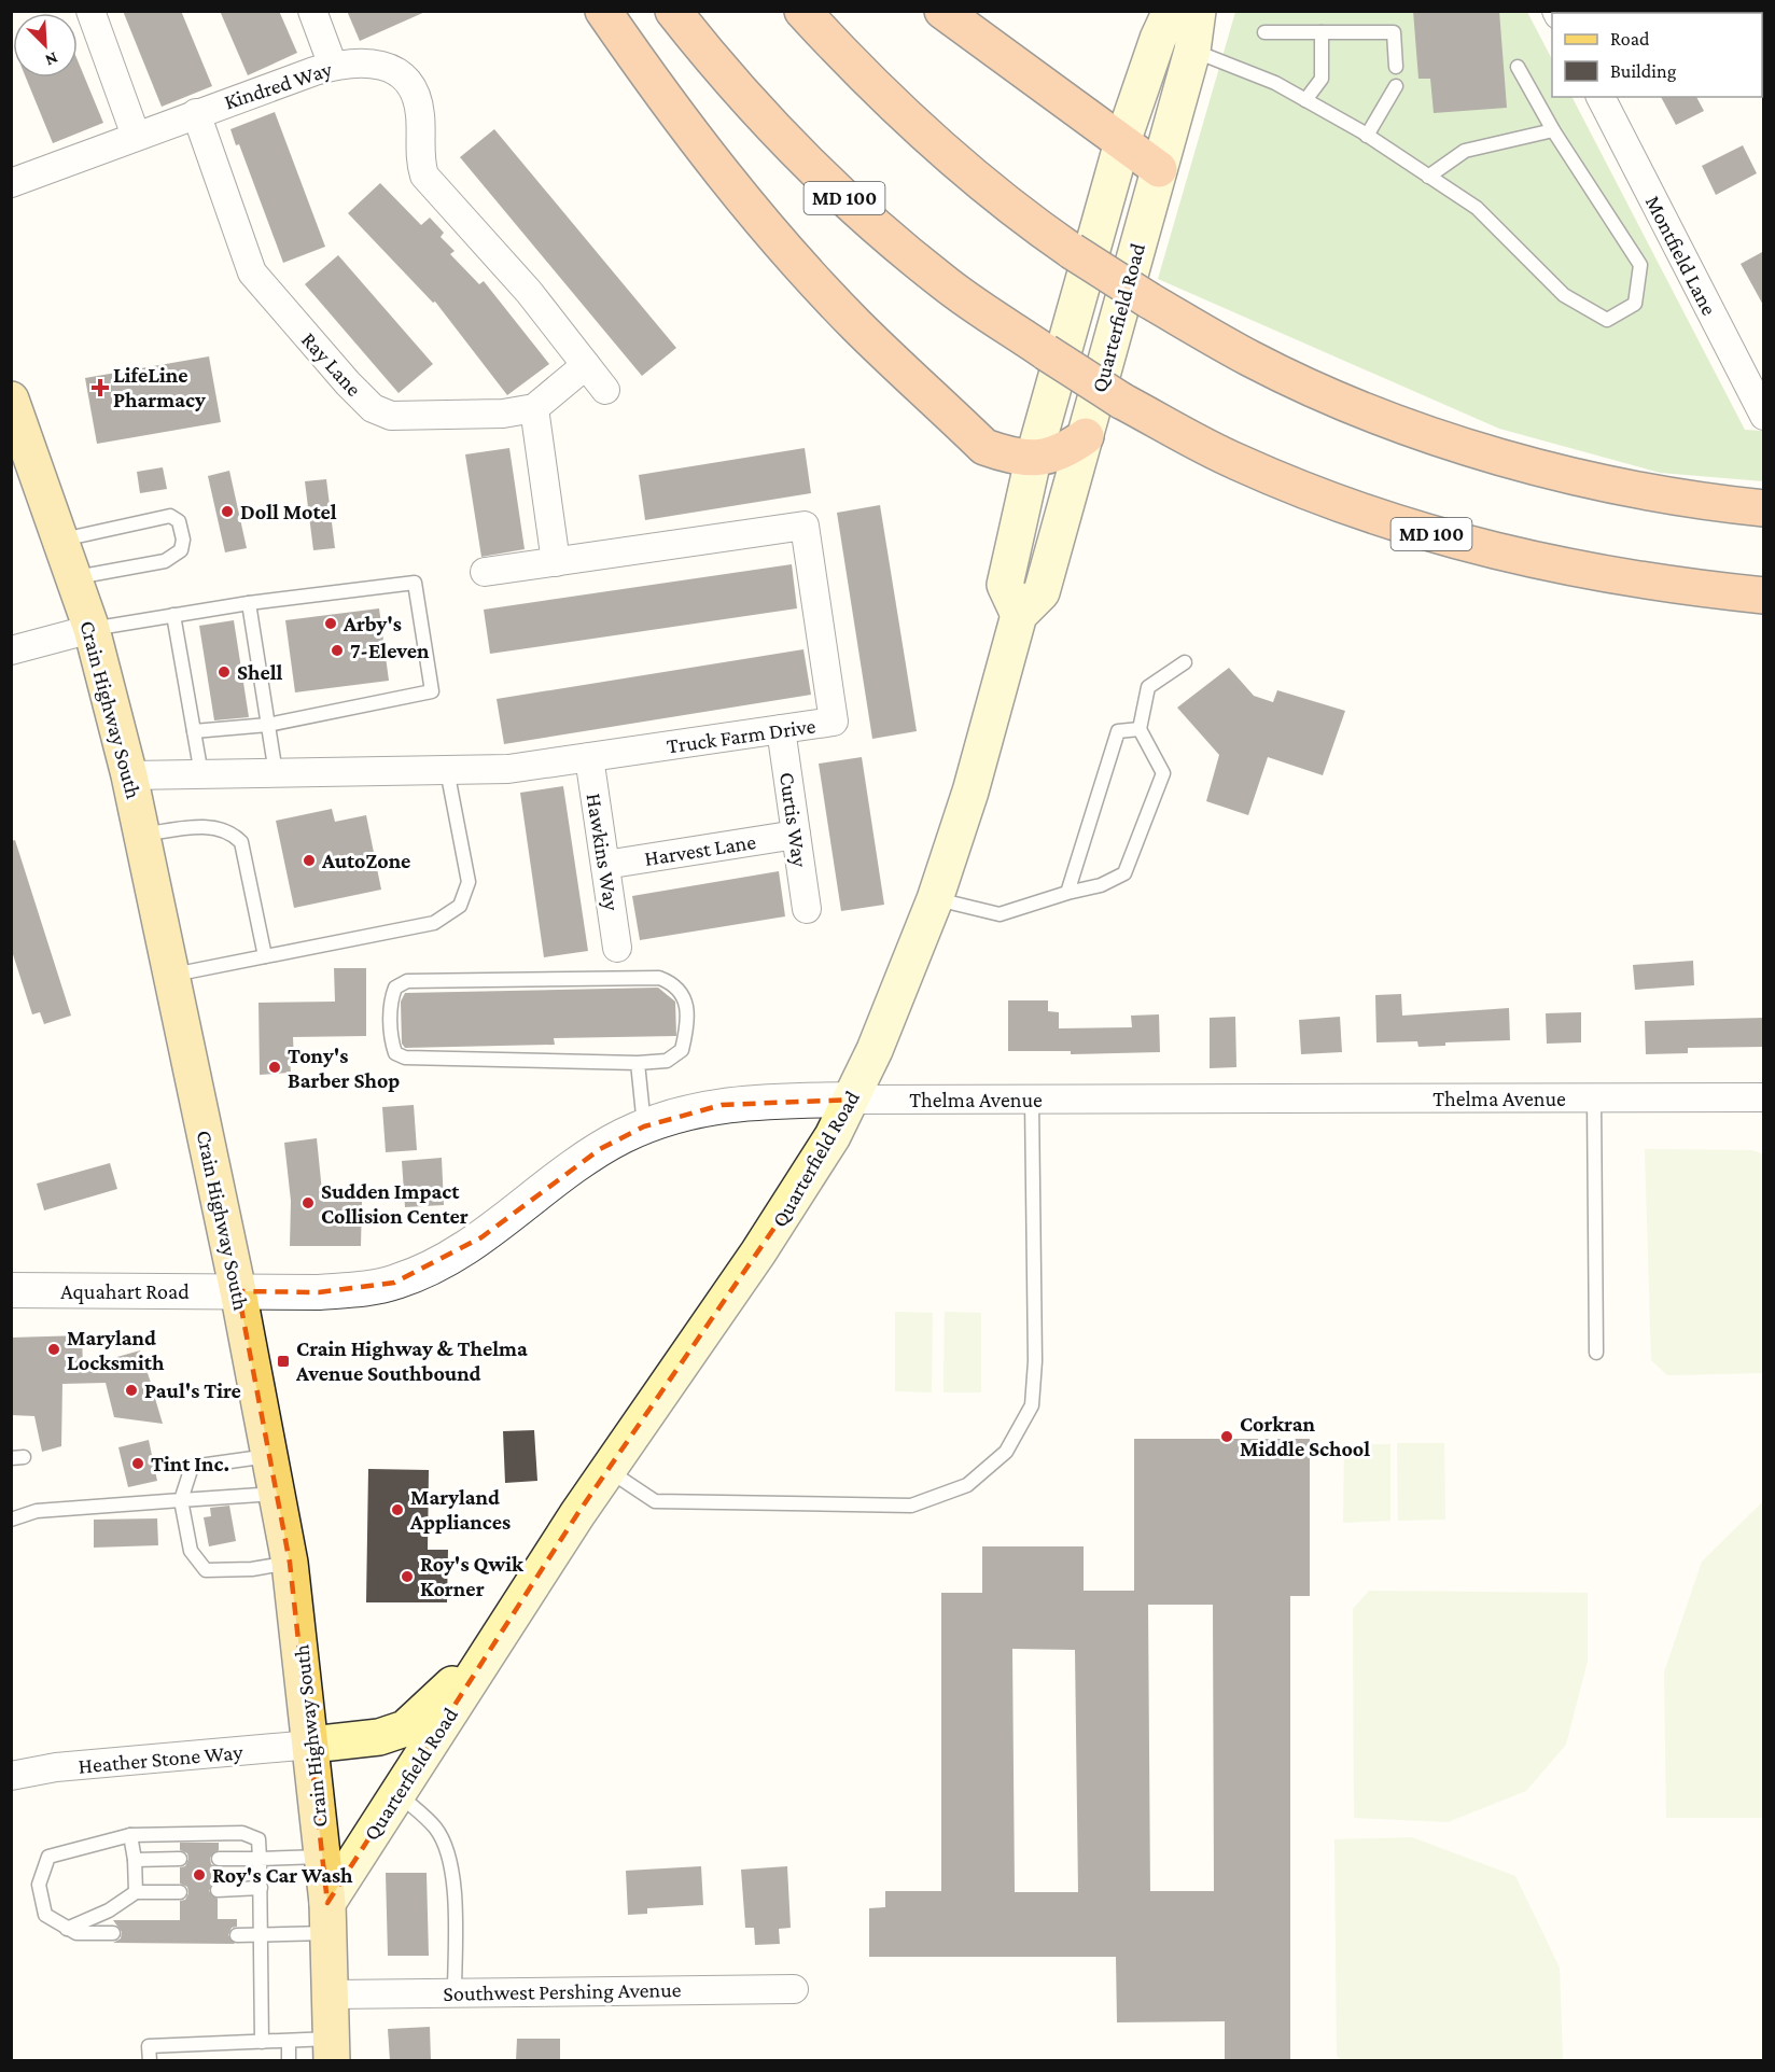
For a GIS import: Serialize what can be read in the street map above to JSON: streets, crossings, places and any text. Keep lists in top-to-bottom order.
{
  "streets": {
    "highway": ["MD 100"],
    "main road": ["Quarterfield Road", "Crain Highway South"],
    "street": [
      "Kindred Way",
      "Montfield Lane",
      "Ray Lane",
      "Truck Farm Drive",
      "Curtis Way",
      "Harvest Lane",
      "Hawkins Way",
      "Thelma Avenue",
      "Aquahart Road",
      "Heather Stone Way",
      "Southwest Pershing Avenue"
    ]
  },
  "crossings": [
    ["Kindred Way", "Ray Lane"],
    ["Quarterfield Road", "Crain Highway South"],
    ["Quarterfield Road", "Thelma Avenue"],
    ["Quarterfield Road", "Heather Stone Way"],
    ["Crain Highway South", "Truck Farm Drive"],
    ["Crain Highway South", "Thelma Avenue"],
    ["Crain Highway South", "Aquahart Road"],
    ["Crain Highway South", "Heather Stone Way"],
    ["Crain Highway South", "Southwest Pershing Avenue"],
    ["Truck Farm Drive", "Curtis Way"],
    ["Truck Farm Drive", "Hawkins Way"],
    ["Curtis Way", "Harvest Lane"],
    ["Harvest Lane", "Hawkins Way"],
    ["Thelma Avenue", "Aquahart Road"]
  ],
  "places": {
    "health": ["LifeLine Pharmacy"],
    "other": [
      "Doll Motel",
      "Arby's",
      "7-Eleven",
      "Shell",
      "AutoZone",
      "Tony's Barber Shop",
      "Sudden Impact Collision Center",
      "Maryland Locksmith",
      "Paul's Tire",
      "Corkran Middle School",
      "Tint Inc.",
      "Maryland Appliances",
      "Roy's Qwik Korner",
      "Roy's Car Wash"
    ],
    "transit": ["Crain Highway & Thelma Avenue Southbound"]
  },
  "legend": ["Road", "Building"],
  "north": "bottom right"
}
